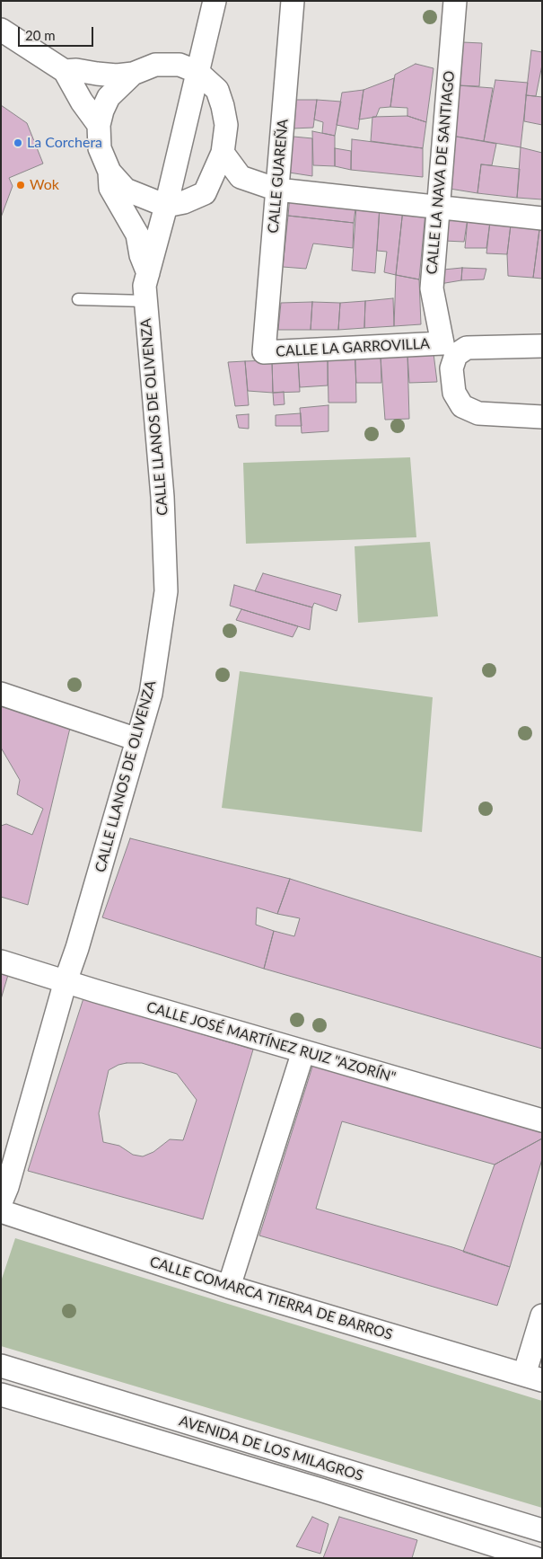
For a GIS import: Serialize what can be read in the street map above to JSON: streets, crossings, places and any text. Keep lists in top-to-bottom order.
{
  "streets": {
    "street": [
      "CALLE LA NAVA DE SANTIAGO",
      "CALLE GUAREÑA",
      "CALLE LA GARROVILLA",
      "CALLE LLANOS DE OLIVENZA",
      "CALLE JOSÉ MARTÍNEZ RUIZ \"AZORÍN\"",
      "CALLE COMARCA TIERRA DE BARROS",
      "AVENIDA DE LOS MILAGROS"
    ]
  },
  "crossings": [
    ["CALLE LA NAVA DE SANTIAGO", "CALLE LA GARROVILLA"],
    ["CALLE GUAREÑA", "CALLE LA GARROVILLA"],
    ["CALLE LLANOS DE OLIVENZA", "CALLE JOSÉ MARTÍNEZ RUIZ \"AZORÍN\""]
  ],
  "places": ["La Corchera", "Wok"],
  "scale_bar": "20 m"
}
